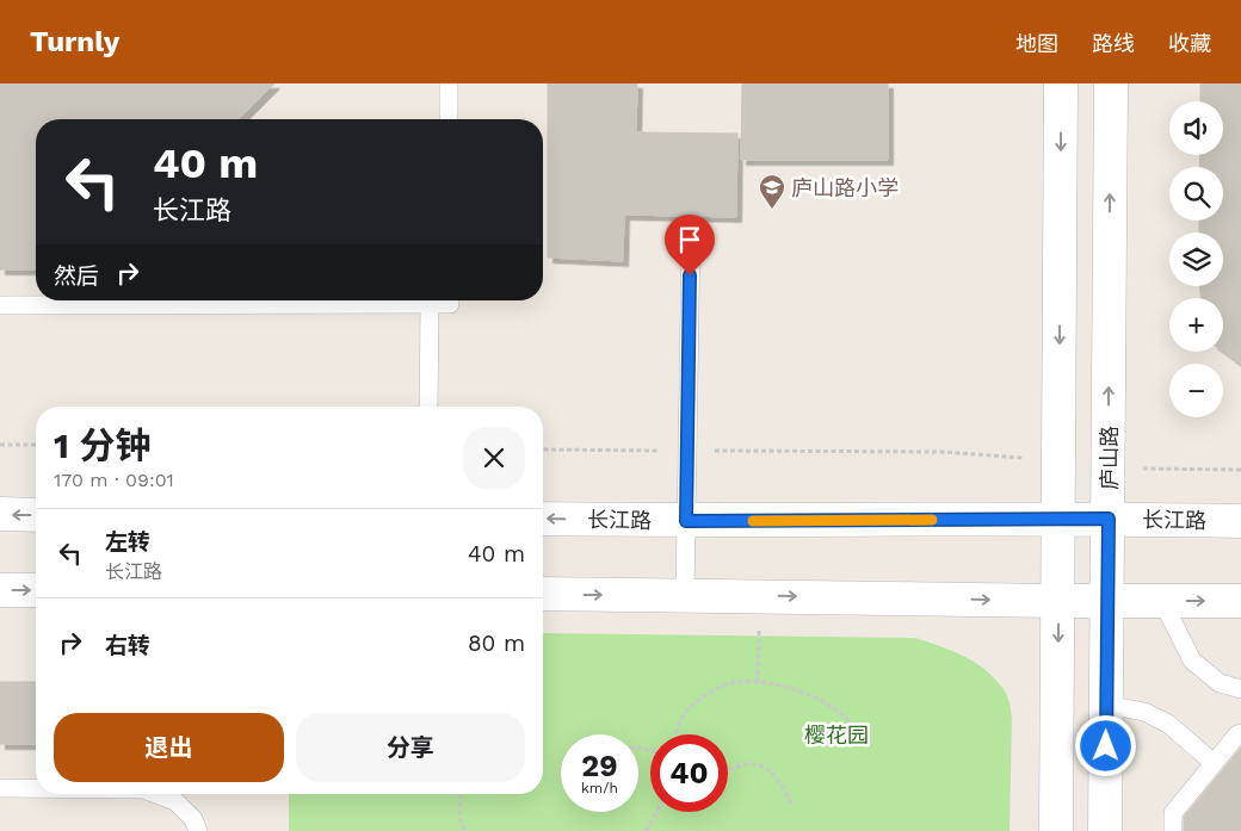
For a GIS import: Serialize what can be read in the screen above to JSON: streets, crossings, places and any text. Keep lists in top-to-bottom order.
{
  "streets": {
    "street": ["庐山路", "长江路"]
  },
  "crossings": [
    ["庐山路", "长江路"]
  ],
  "parks": ["樱花园"],
  "places": {
    "school or university": ["庐山路小学"]
  },
  "page": {
    "header": "Turnly",
    "nav": ["地图", "路线", "收藏"],
    "map_buttons": ["+", "−"],
    "turn": ["40 m", "长江路"],
    "then": "然后",
    "heading": ["1 分钟", "170 m · 09:01"],
    "list": [
      {
        "name": "左转",
        "note": "长江路",
        "value": "40 m"
      },
      {
        "name": "右转",
        "value": "80 m"
      }
    ],
    "buttons": ["退出", "分享"],
    "speed": "29 km/h",
    "limit": "40"
  }
}
